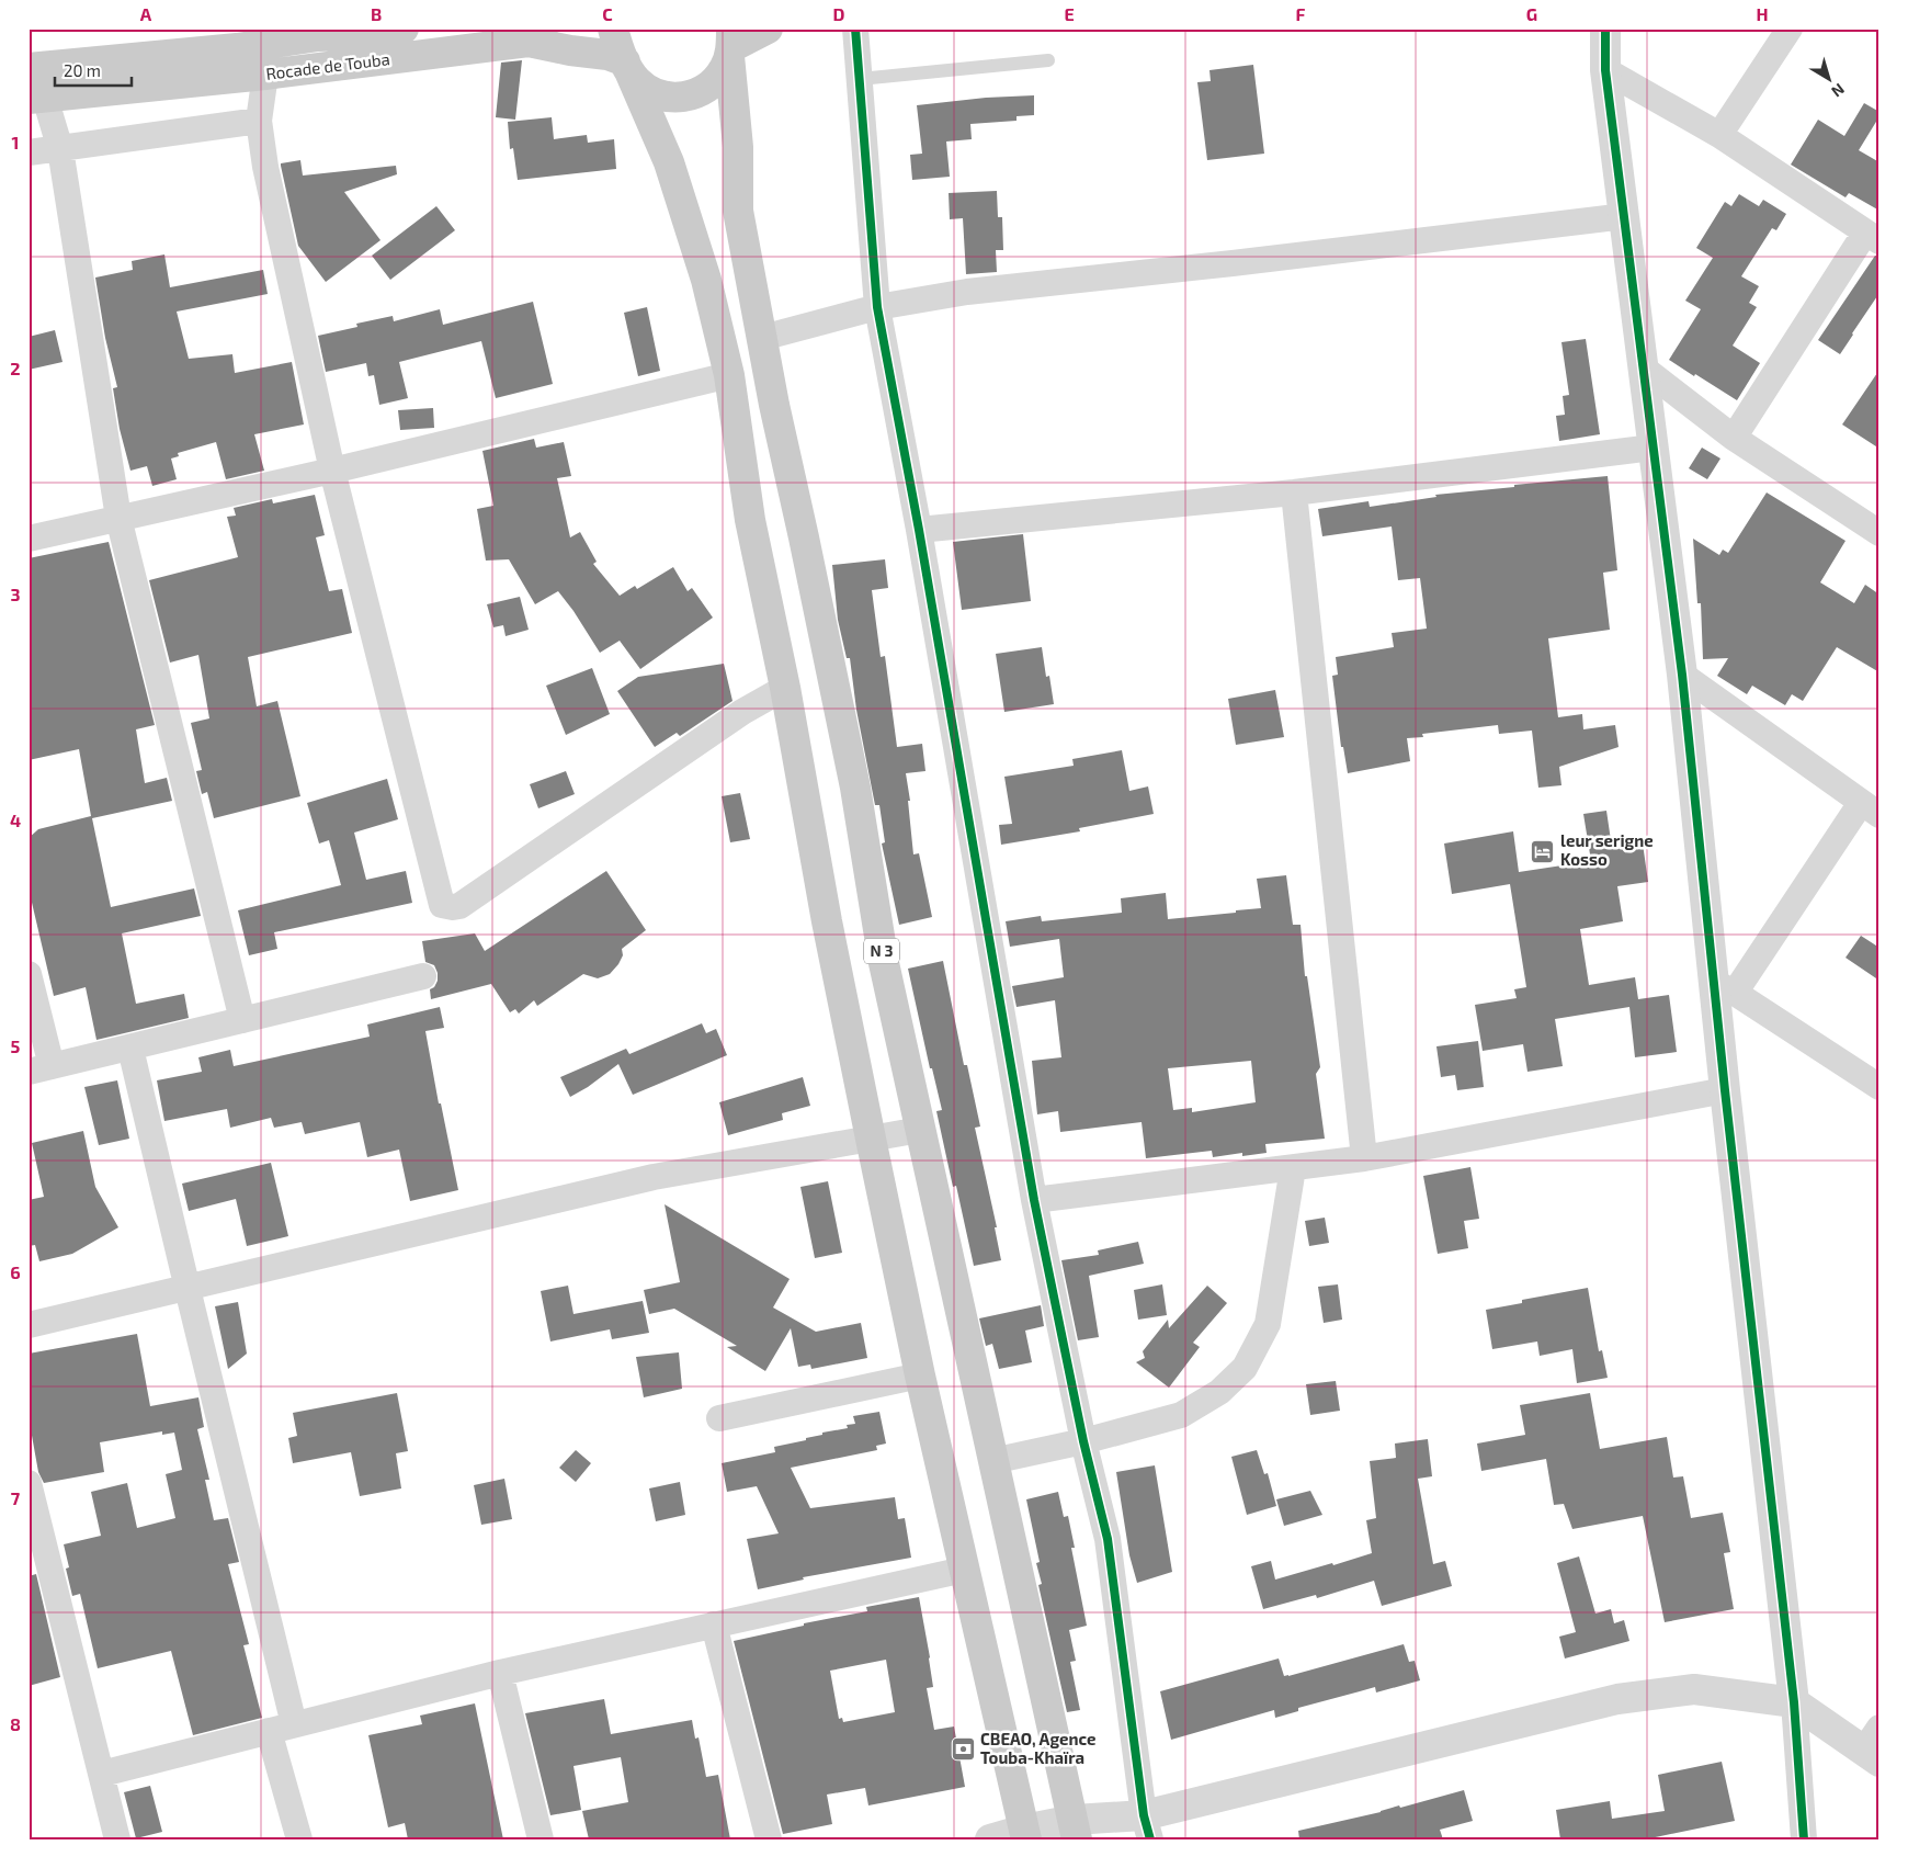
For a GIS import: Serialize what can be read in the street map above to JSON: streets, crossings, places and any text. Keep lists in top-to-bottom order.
{
  "streets": {
    "main road": ["Rocade de Touba", "N 3"]
  },
  "places": {
    "hotel": ["leur serigne Kosso"],
    "bank": ["CBEAO, Agence Touba-Khaïra"]
  },
  "scale_bar": "20 m",
  "north": "bottom right",
  "grid": {
    "columns": [
      "A",
      "B",
      "C",
      "D",
      "E",
      "F",
      "G",
      "H"
    ],
    "rows": [
      "1",
      "2",
      "3",
      "4",
      "5",
      "6",
      "7",
      "8"
    ]
  }
}
